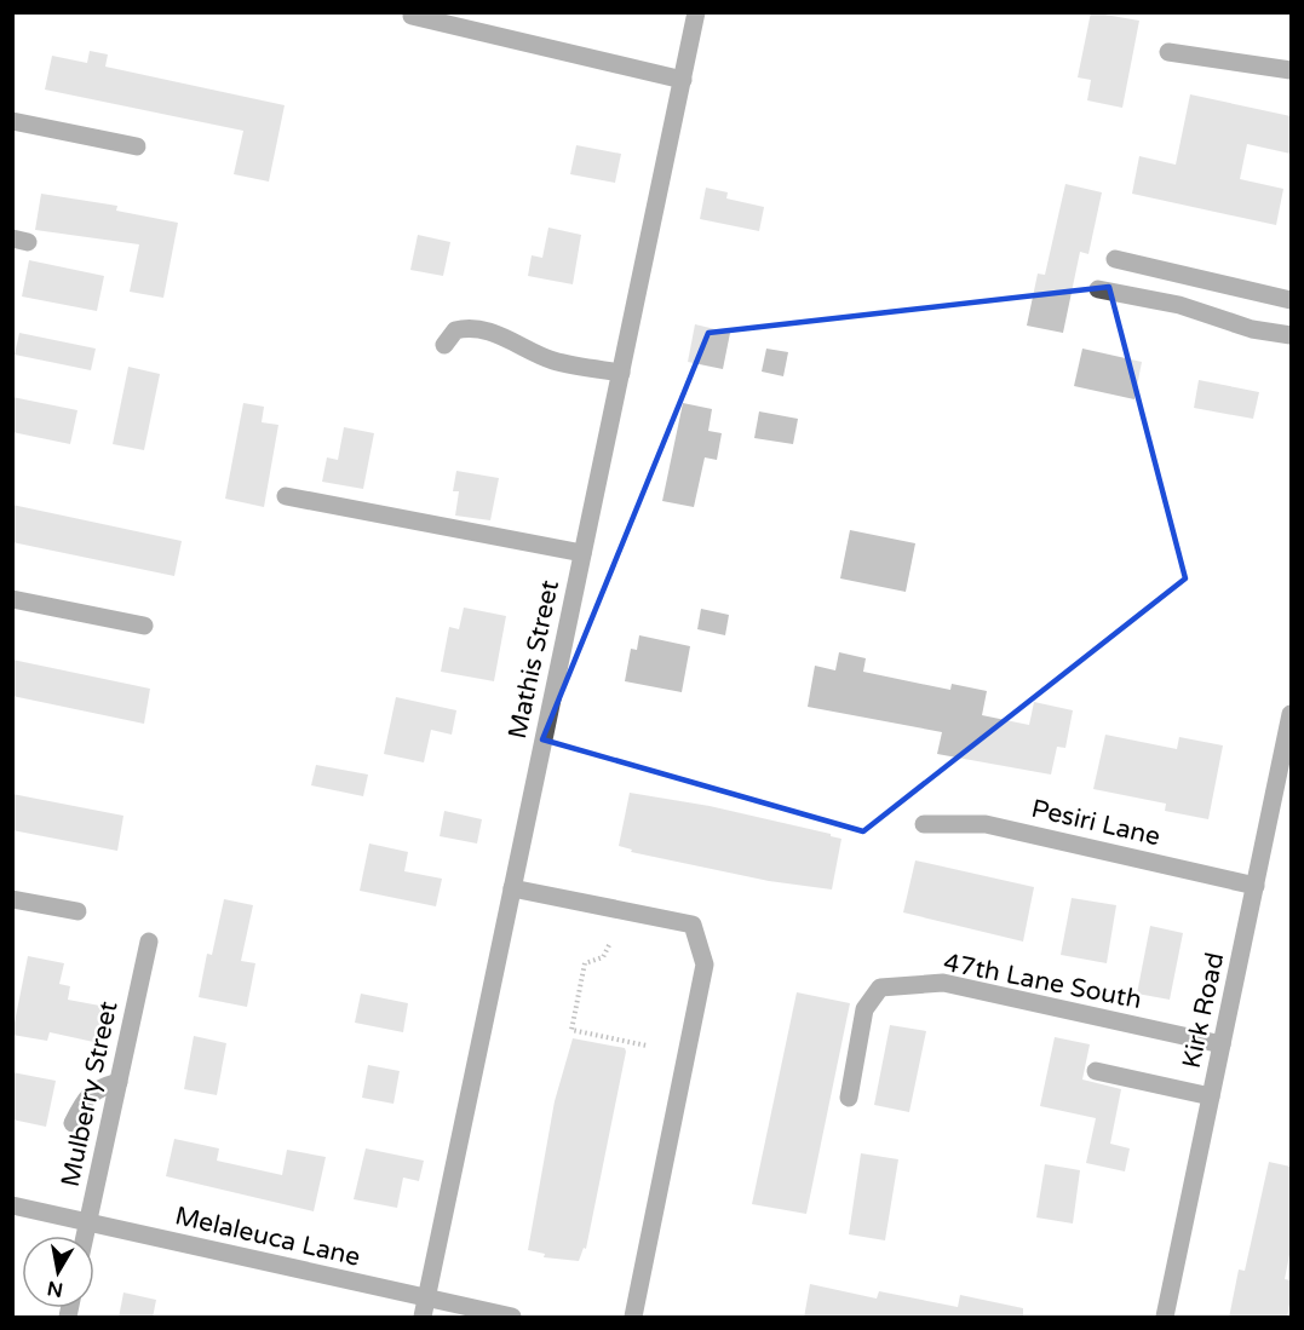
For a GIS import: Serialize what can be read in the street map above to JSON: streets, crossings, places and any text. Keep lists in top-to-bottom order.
{
  "streets": {
    "street": [
      "Mathis Street",
      "Pesiri Lane",
      "47th Lane South",
      "Kirk Road",
      "Mulberry Street",
      "Melaleuca Lane"
    ]
  },
  "crossings": [
    ["Mathis Street", "Melaleuca Lane"],
    ["Pesiri Lane", "Kirk Road"],
    ["47th Lane South", "Kirk Road"],
    ["Mulberry Street", "Melaleuca Lane"]
  ],
  "north": "bottom"
}
